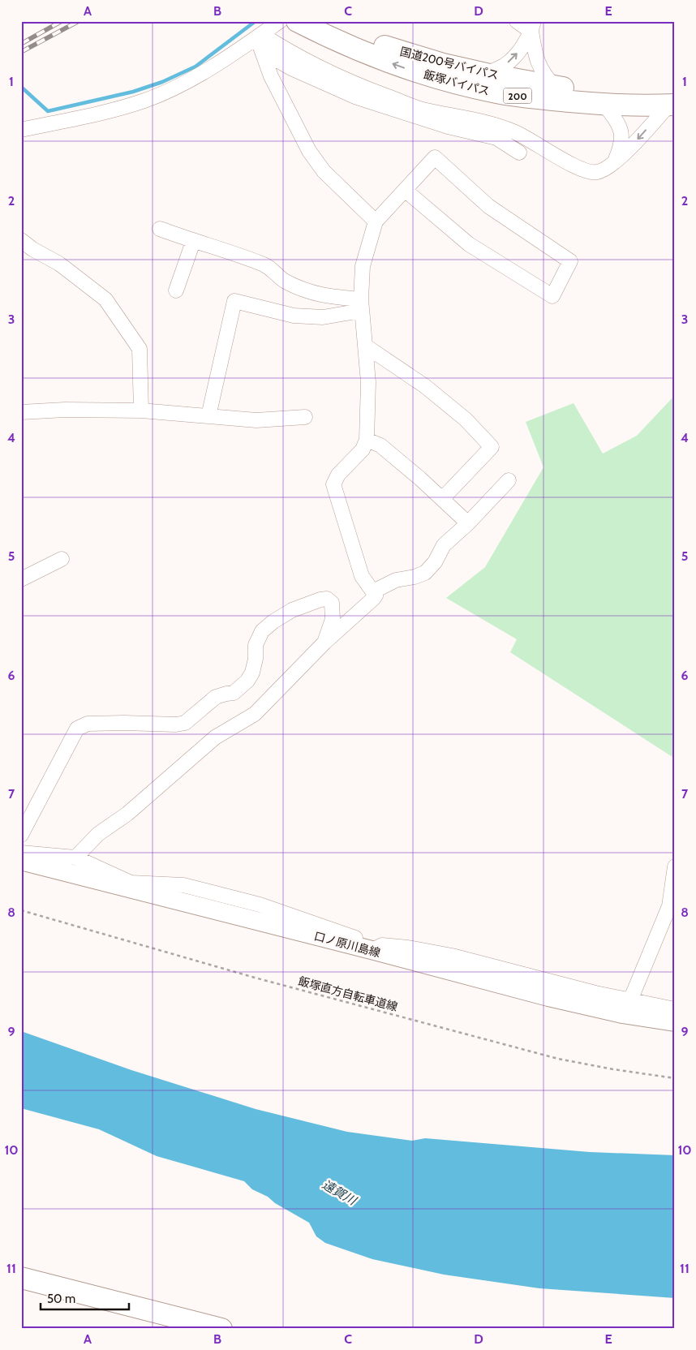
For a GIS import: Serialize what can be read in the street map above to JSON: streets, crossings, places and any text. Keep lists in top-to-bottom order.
{
  "streets": {
    "highway": ["国道200号バイパス", "飯塚バイパス", "200"],
    "main road": ["口ノ原川島線"],
    "path": ["飯塚直方自転車道線"]
  },
  "crossings": [
    ["国道200号バイパス", "飯塚バイパス"]
  ],
  "one_way": ["飯塚バイパス"],
  "water": ["遠賀川"],
  "scale_bar": "50 m",
  "grid": {
    "columns": [
      "A",
      "B",
      "C",
      "D",
      "E"
    ],
    "rows": [
      "1",
      "2",
      "3",
      "4",
      "5",
      "6",
      "7",
      "8",
      "9",
      "10",
      "11"
    ]
  }
}
